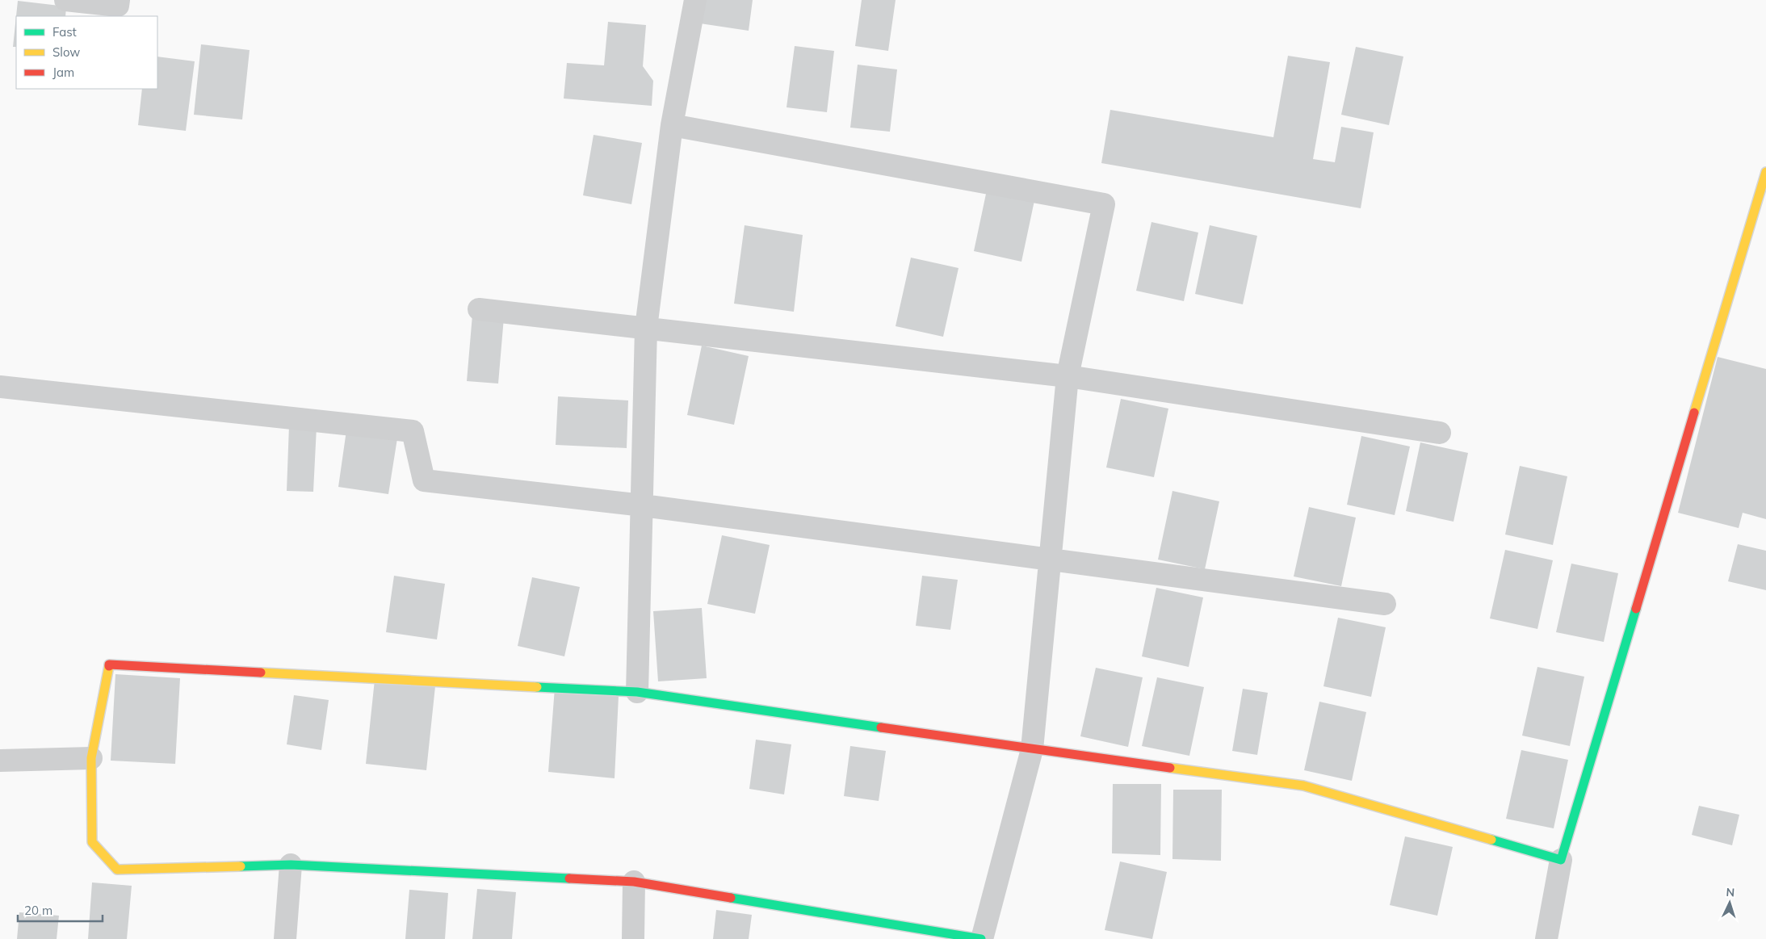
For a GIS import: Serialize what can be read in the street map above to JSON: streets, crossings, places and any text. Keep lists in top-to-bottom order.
{
  "legend": ["Fast", "Slow", "Jam"],
  "scale_bar": "20 m",
  "north": "top"
}
